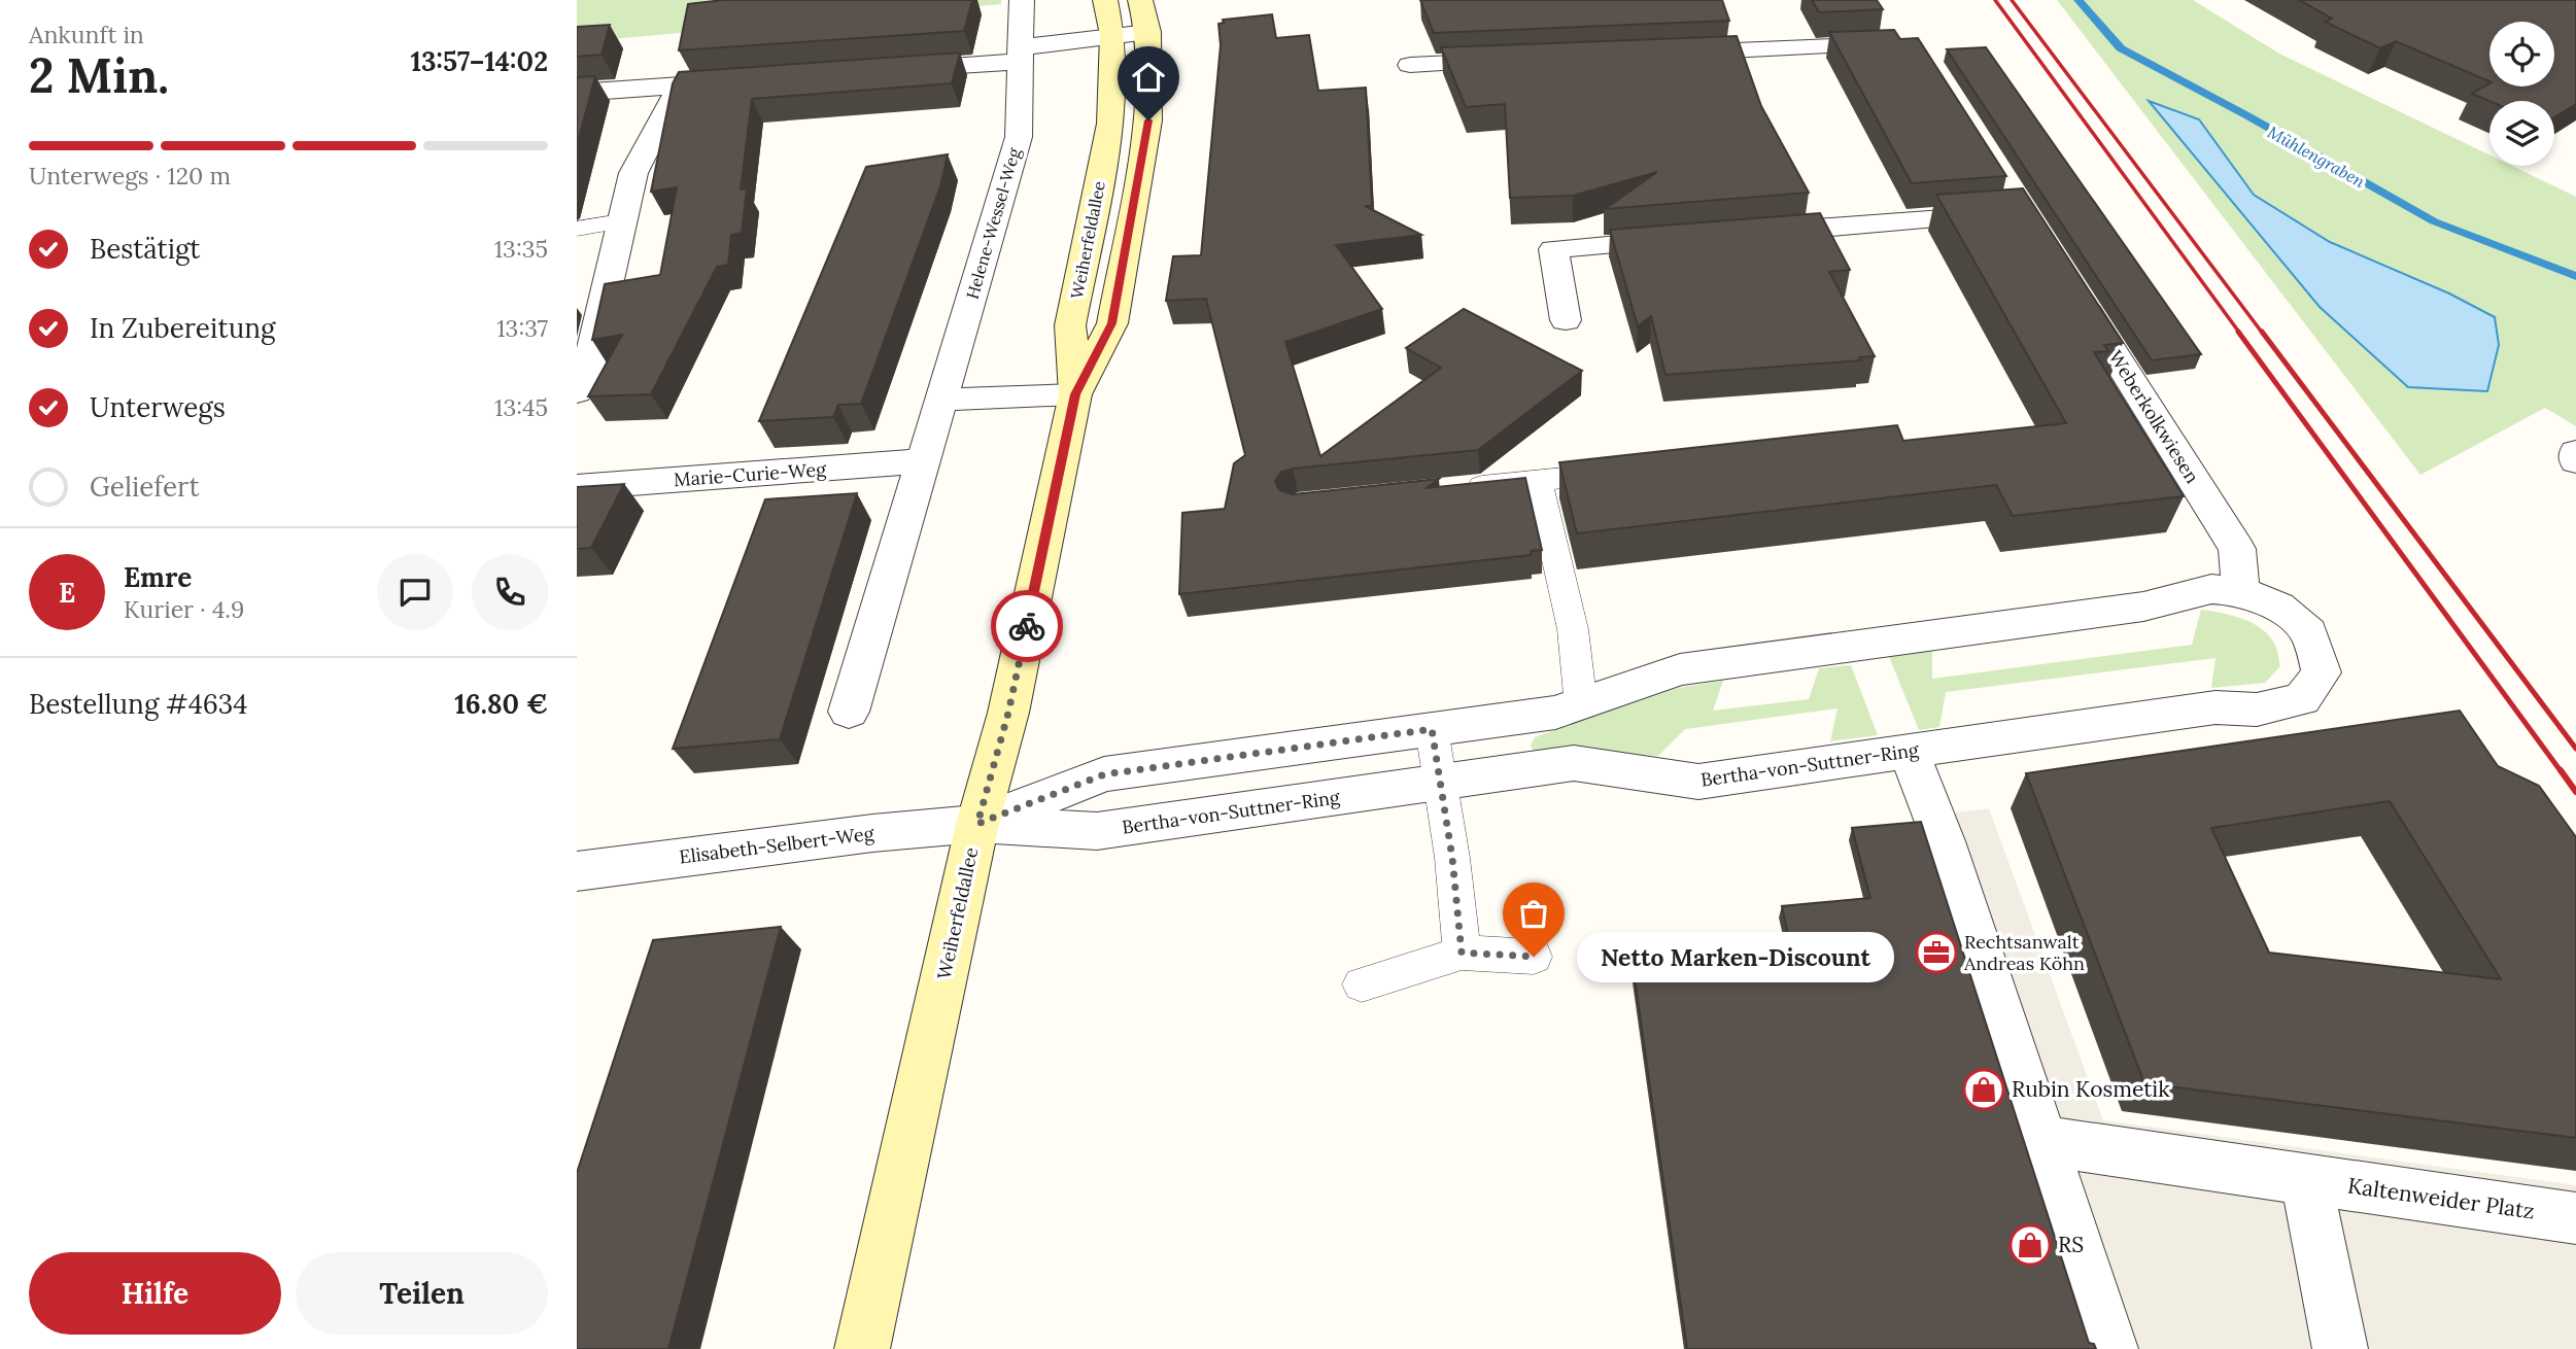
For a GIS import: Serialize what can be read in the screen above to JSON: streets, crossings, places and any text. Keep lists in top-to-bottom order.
{
  "streets": {
    "main road": ["Weiherfeldallee"],
    "street": [
      "Helene-Wessel-Weg",
      "Weberkolkwiesen",
      "Marie-Curie-Weg",
      "Bertha-von-Suttner-Ring",
      "Elisabeth-Selbert-Weg",
      "Kaltenweider Platz"
    ]
  },
  "crossings": [
    ["Helene-Wessel-Weg", "Marie-Curie-Weg"],
    ["Weiherfeldallee", "Bertha-von-Suttner-Ring"],
    ["Weiherfeldallee", "Elisabeth-Selbert-Weg"],
    ["Weberkolkwiesen", "Bertha-von-Suttner-Ring"],
    ["Bertha-von-Suttner-Ring", "Elisabeth-Selbert-Weg"]
  ],
  "water": ["Mühlengraben"],
  "places": {
    "office": ["Rechtsanwalt Andreas Köhn"],
    "other": ["Netto Marken-Discount"],
    "shop": ["Rubin Kosmetik", "RS"]
  },
  "page": {
    "heading": ["2 Min.", "Ankunft in", "13:57–14:02"],
    "panel": [
      "Emre",
      "Kurier · 4.9",
      "Bestellung #4634",
      "16.80 €"
    ],
    "bar": "Unterwegs · 120 m",
    "list": [
      ["Bestätigt", "13:35"],
      ["In Zubereitung", "13:37"],
      ["Unterwegs", "13:45"],
      "Geliefert"
    ],
    "round": "E",
    "bubble": "Netto Marken-Discount",
    "buttons": ["Hilfe", "Teilen"]
  }
}
